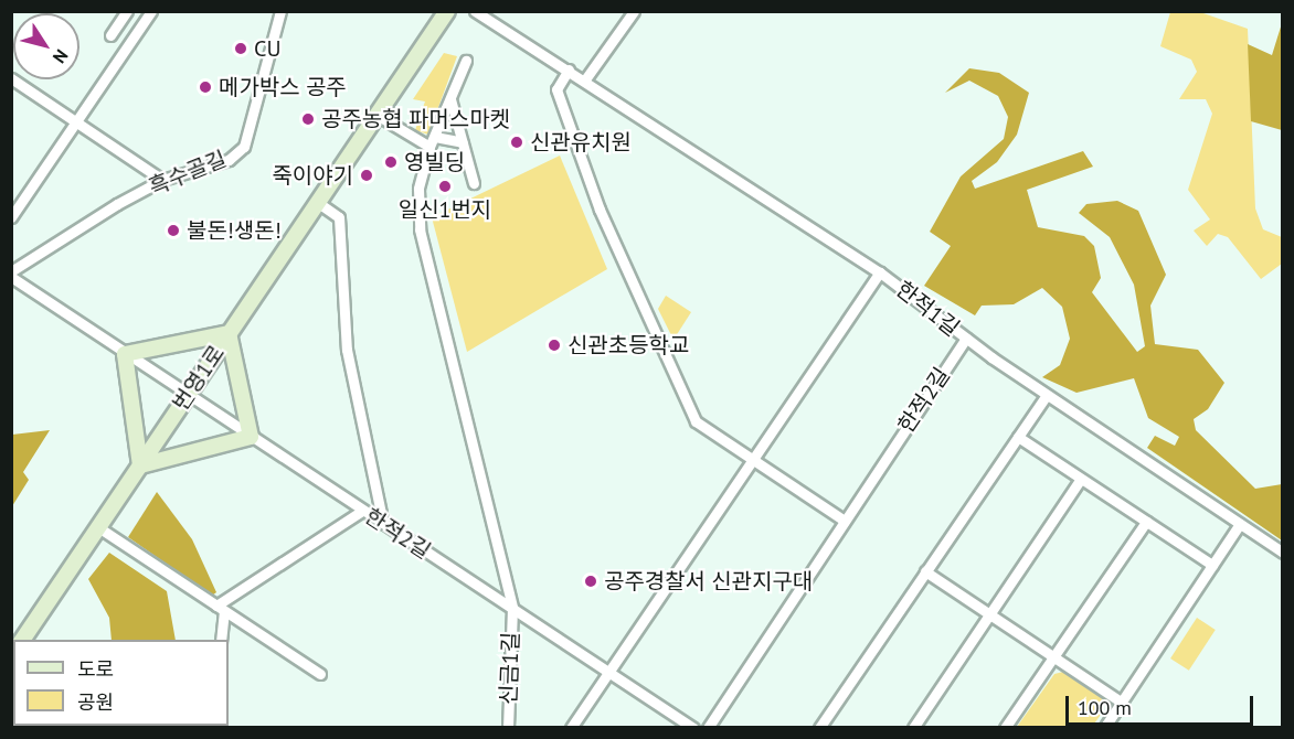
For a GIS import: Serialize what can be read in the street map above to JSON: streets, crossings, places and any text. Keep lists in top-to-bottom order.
{
  "streets": {
    "main road": ["번영1로"],
    "street": [
      "흑수골길",
      "한적1길",
      "한적2길",
      "신금1길"
    ]
  },
  "crossings": [
    ["한적1길", "한적2길"],
    ["번영1로", "한적2길"],
    ["한적2길", "신금1길"]
  ],
  "places": [
    "CU",
    "메가박스 공주",
    "공주농협 파머스마켓",
    "신관유치원",
    "영빌딩",
    "죽이야기",
    "일신1번지",
    "불돈!생돈!",
    "신관초등학교",
    "공주경찰서 신관지구대"
  ],
  "legend": ["도로", "공원"],
  "scale_bar": "100 m",
  "north": "bottom right"
}
